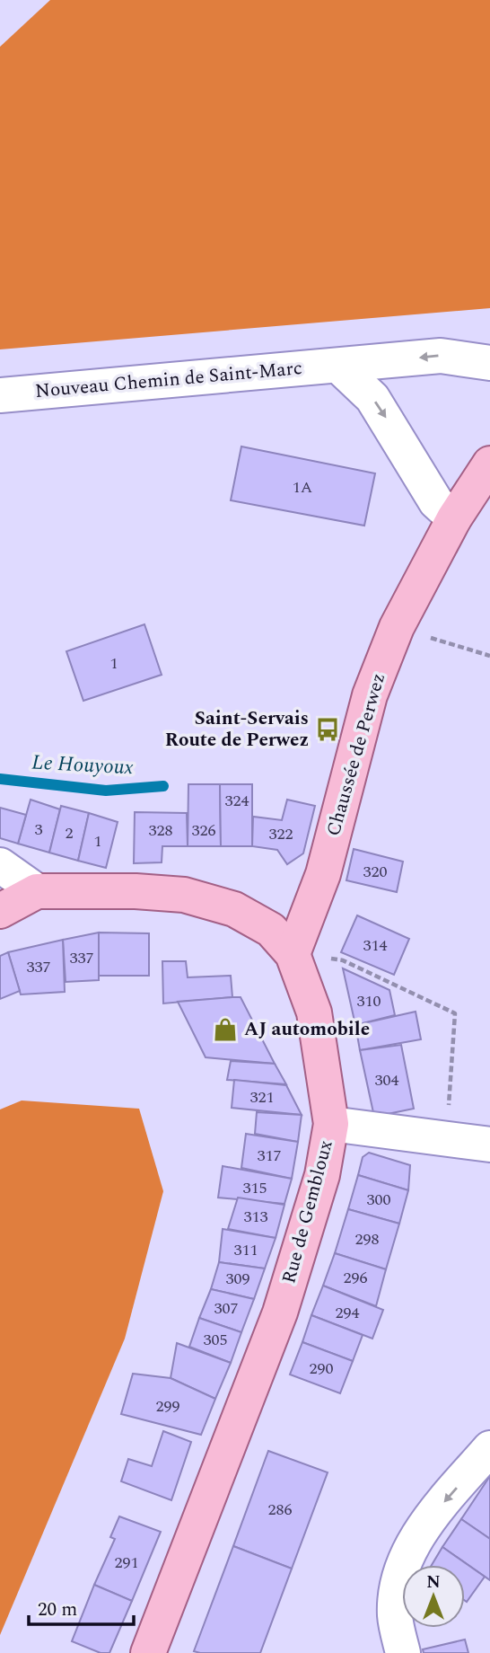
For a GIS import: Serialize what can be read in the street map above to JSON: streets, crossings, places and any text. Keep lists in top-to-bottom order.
{
  "streets": {
    "main road": ["Chaussée de Perwez", "Rue de Gembloux"],
    "street": ["Nouveau Chemin de Saint-Marc"]
  },
  "crossings": [
    ["Chaussée de Perwez", "Rue de Gembloux"]
  ],
  "water": ["Le Houyoux"],
  "places": {
    "bus stop": ["Saint-Servais Route de Perwez"],
    "shop": ["AJ automobile"]
  },
  "house_numbers": [
    "1A",
    "1",
    "324",
    "3",
    "328",
    "326",
    "2",
    "322",
    "1",
    "320",
    "314",
    "337",
    "337",
    "310",
    "304",
    "321",
    "317",
    "315",
    "300",
    "313",
    "298",
    "311",
    "296",
    "309",
    "307",
    "294",
    "305",
    "290",
    "299",
    "286",
    "291"
  ],
  "scale_bar": "20 m",
  "north": "top"
}
